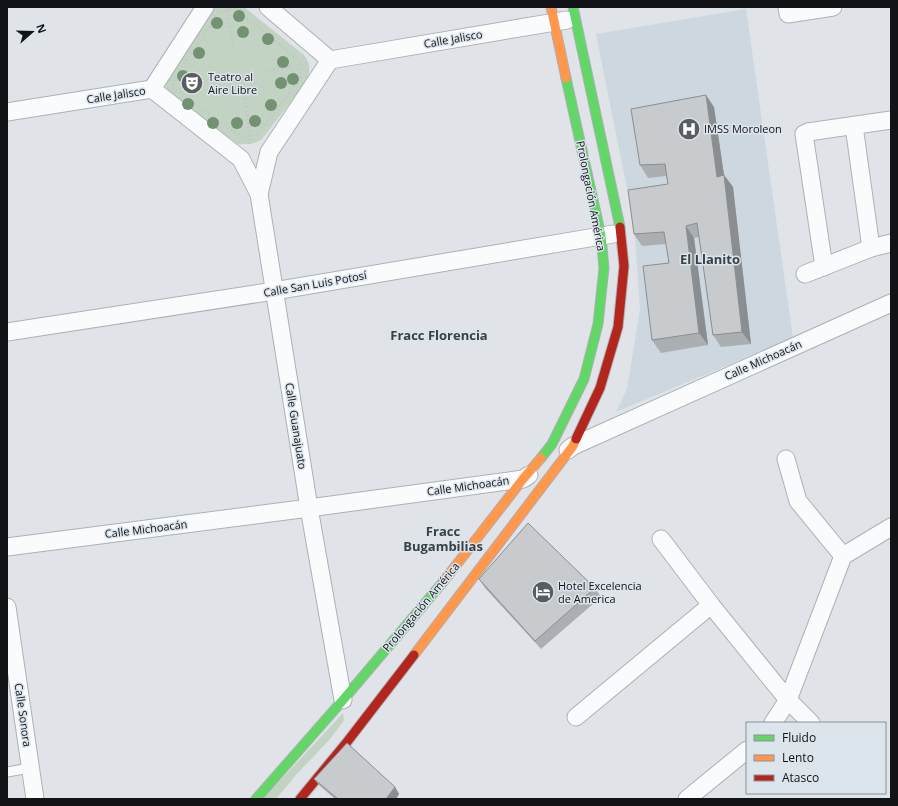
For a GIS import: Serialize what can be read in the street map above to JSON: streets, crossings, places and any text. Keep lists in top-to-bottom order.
{
  "streets": {
    "street": [
      "Calle Jalisco",
      "Prolongación América",
      "Calle San Luis Potosí",
      "Calle Michoacán",
      "Calle Guanajuato",
      "Calle Sonora"
    ]
  },
  "crossings": [
    ["Calle Jalisco", "Prolongación América"],
    ["Prolongación América", "Calle San Luis Potosí"],
    ["Prolongación América", "Calle Michoacán"],
    ["Prolongación América", "Calle Guanajuato"],
    ["Calle San Luis Potosí", "Calle Guanajuato"],
    ["Calle Michoacán", "Calle Guanajuato"]
  ],
  "districts": ["El Llanito", "Fracc Florencia", "Fracc Bugambilias"],
  "places": {
    "theatre": ["Teatro al Aire Libre"],
    "hospital": ["IMSS Moroleon"],
    "hotel": ["Hotel Excelencia de America"]
  },
  "legend": ["Fluido", "Lento", "Atasco"],
  "north": "right"
}
